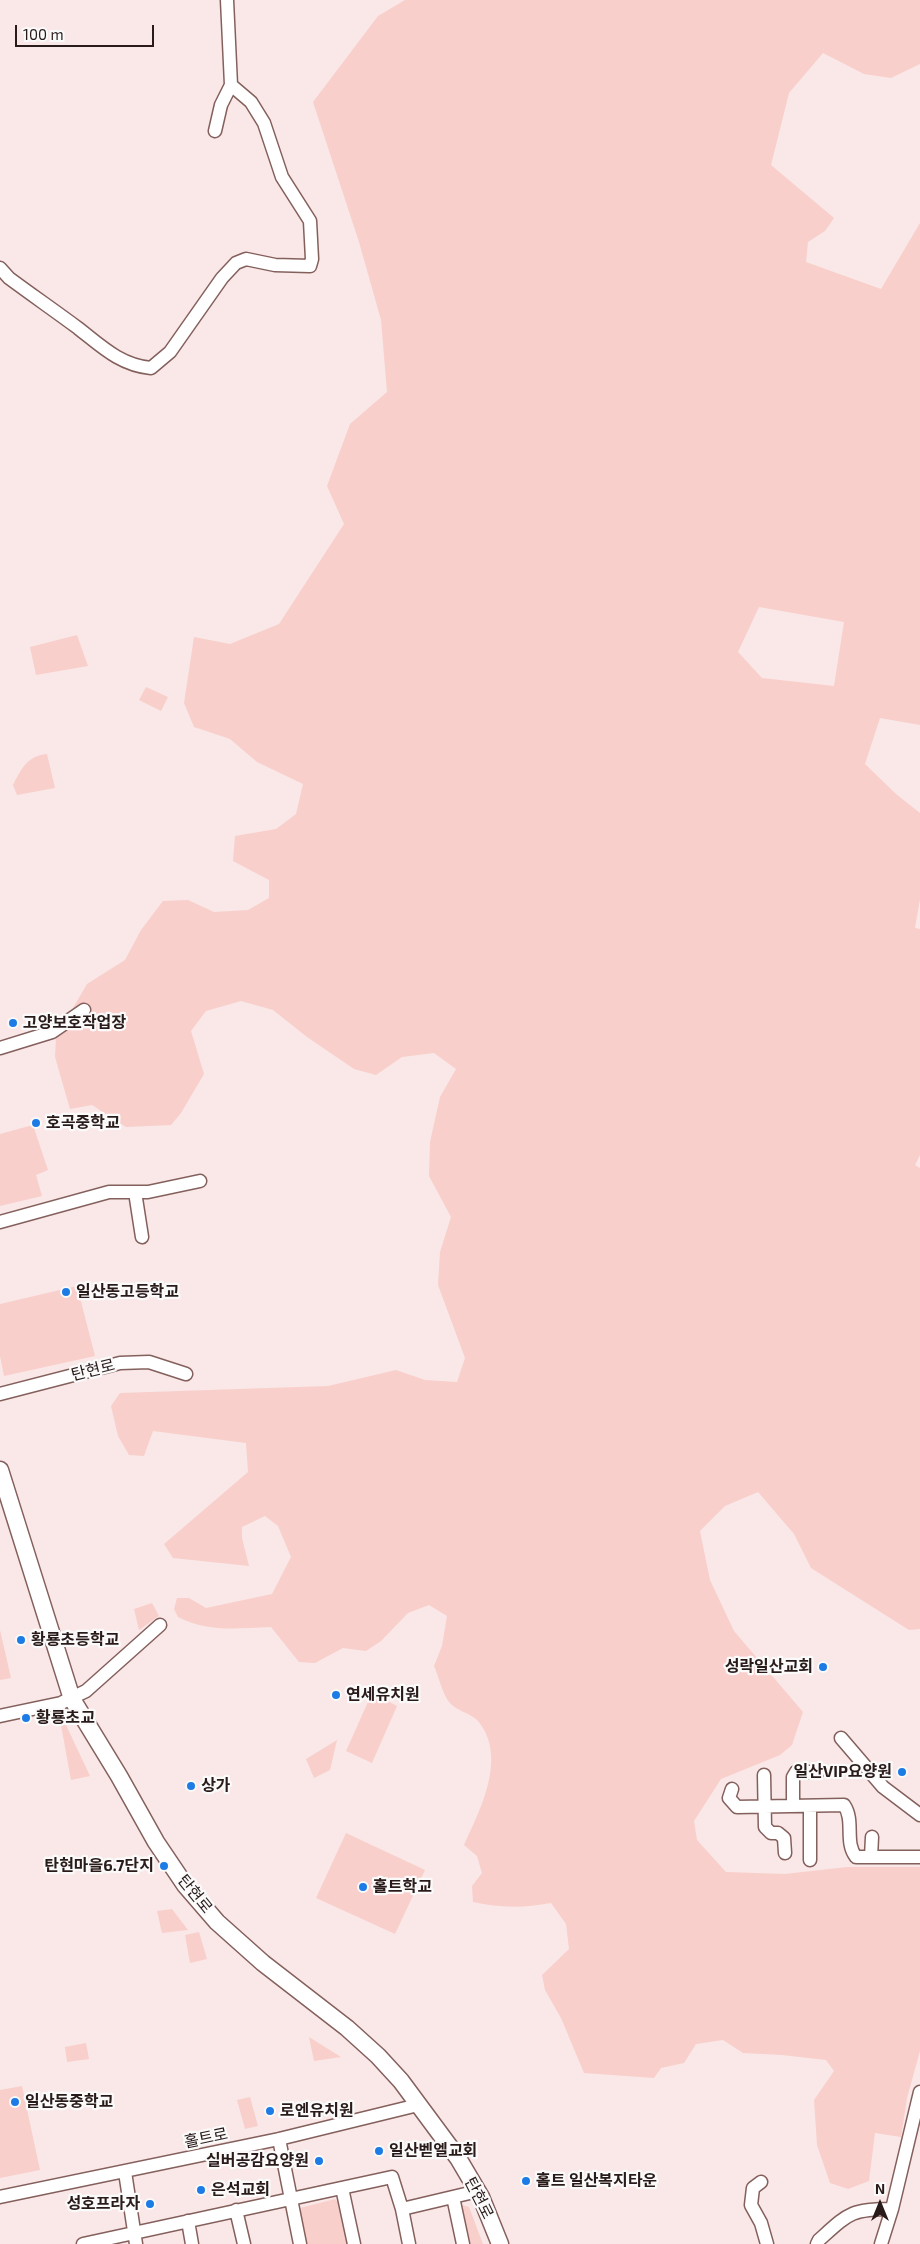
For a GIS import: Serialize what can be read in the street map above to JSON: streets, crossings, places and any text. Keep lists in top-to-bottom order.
{
  "streets": {
    "main road": ["탄현로"],
    "street": ["홀트로"]
  },
  "crossings": [
    ["탄현로", "홀트로"]
  ],
  "places": [
    "고양보호작업장",
    "호곡중학교",
    "일산동고등학교",
    "황룡초등학교",
    "성락일산교회",
    "연세유치원",
    "황룡초교",
    "일산VIP요양원",
    "상가",
    "탄현마을6.7단지",
    "홀트학교",
    "일산동중학교",
    "로엔유치원",
    "일산벧엘교회",
    "실버공감요양원",
    "홀트 일산복지타운",
    "은석교회",
    "성호프라자"
  ],
  "scale_bar": "100 m",
  "north": "top"
}
